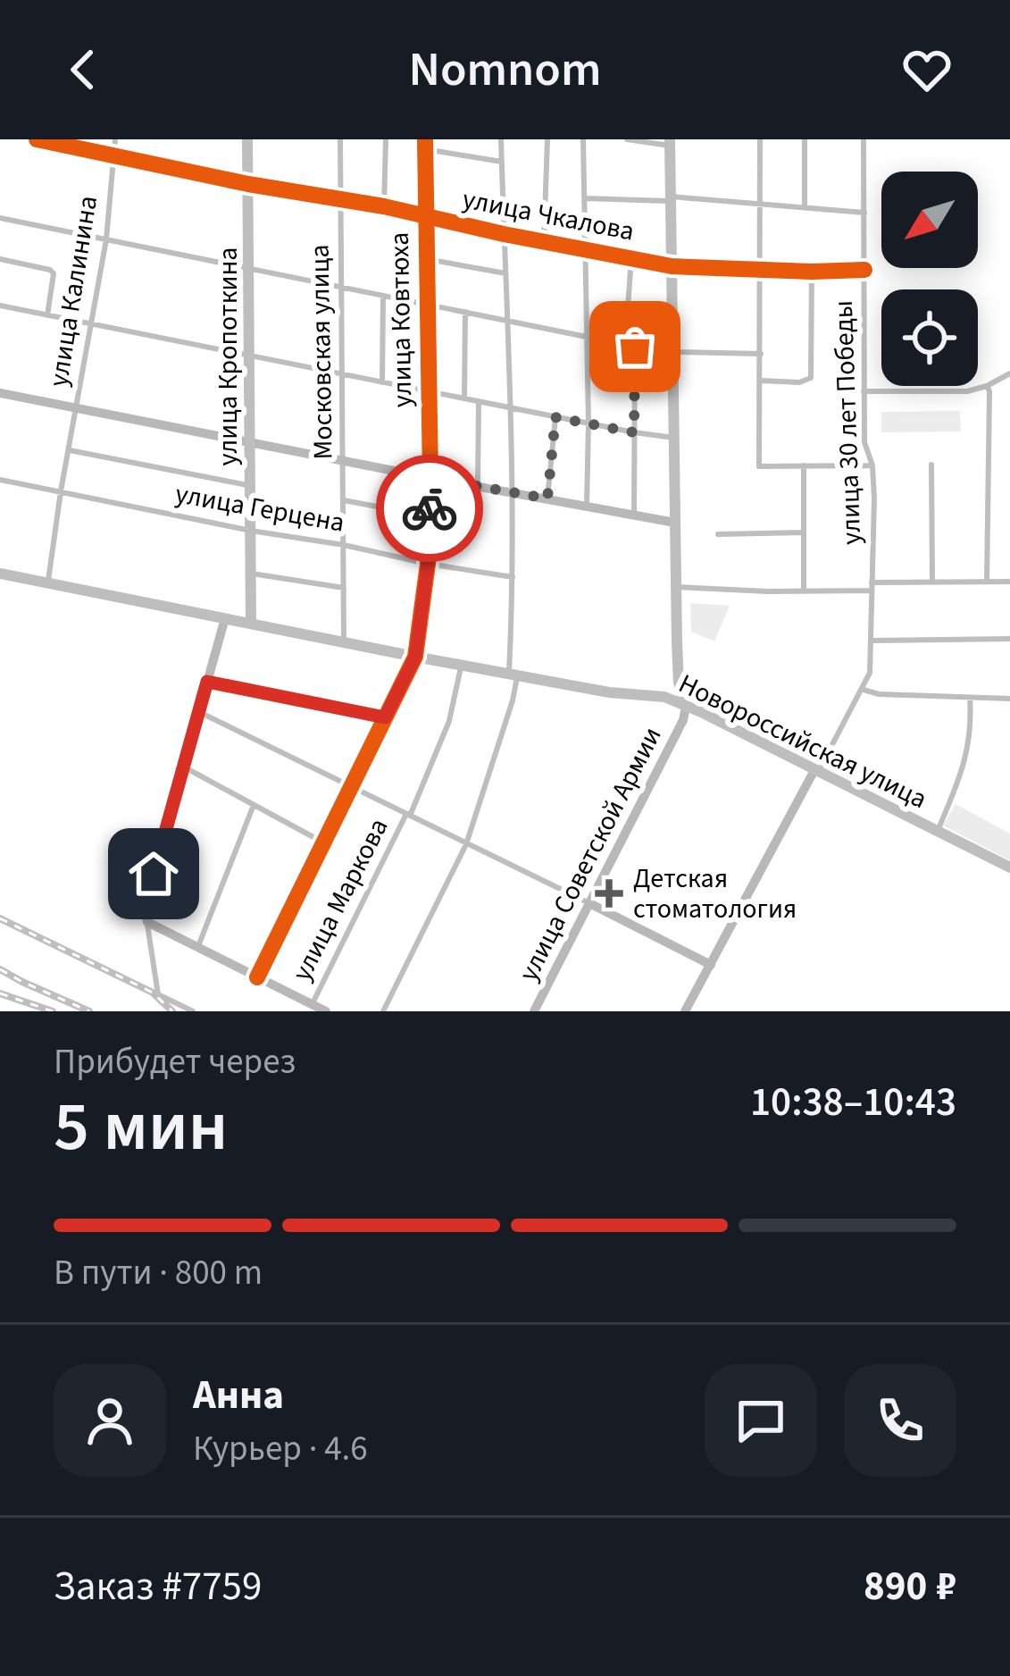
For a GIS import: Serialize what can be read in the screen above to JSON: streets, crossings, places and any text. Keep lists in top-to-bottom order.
{
  "streets": {
    "main road": ["улица Кропоткина", "Новороссийская улица", "улица Советской Армии"],
    "street": [
      "улица Чкалова",
      "улица Калинина",
      "улица Ковтюха",
      "Московская улица",
      "улица 30 лет Победы",
      "улица Герцена",
      "улица Маркова"
    ]
  },
  "crossings": [
    ["улица Чкалова", "улица Калинина"],
    ["улица Чкалова", "улица Ковтюха"],
    ["улица Чкалова", "Московская улица"],
    ["улица Чкалова", "улица Кропоткина"],
    ["улица Чкалова", "улица 30 лет Победы"],
    ["улица Чкалова", "улица Советской Армии"],
    ["улица Калинина", "улица Герцена"],
    ["улица Калинина", "Новороссийская улица"],
    ["улица Ковтюха", "улица Герцена"],
    ["улица Ковтюха", "Новороссийская улица"],
    ["улица Ковтюха", "улица Маркова"],
    ["Московская улица", "улица Герцена"],
    ["Московская улица", "Новороссийская улица"],
    ["улица Кропоткина", "улица Герцена"],
    ["улица Кропоткина", "Новороссийская улица"],
    ["улица 30 лет Победы", "Новороссийская улица"],
    ["Новороссийская улица", "улица Советской Армии"],
    ["Новороссийская улица", "улица Маркова"]
  ],
  "places": {
    "health": ["Детская стоматология"]
  },
  "north": "bottom left",
  "page": {
    "header": "Nomnom",
    "heading": ["5 мин", "Прибудет через", "10:38–10:43"],
    "panel": [
      "Анна",
      "Курьер · 4.6",
      "Заказ #7759",
      "890 ₽"
    ],
    "bar": "В пути · 800 m"
  }
}
